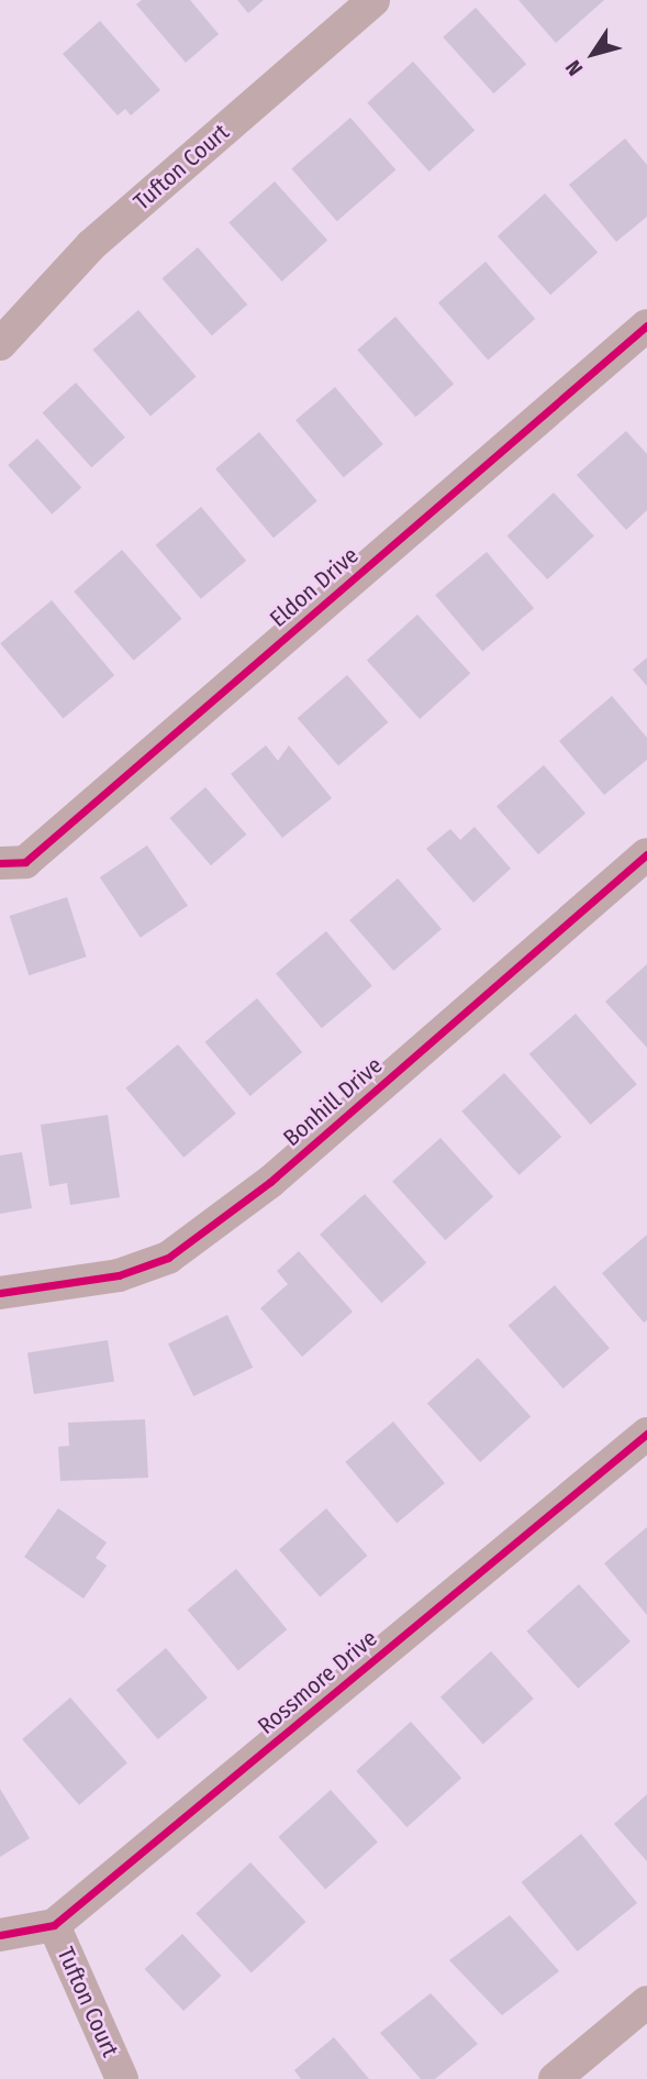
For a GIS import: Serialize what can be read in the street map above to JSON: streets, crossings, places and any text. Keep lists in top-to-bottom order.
{
  "streets": {
    "street": [
      "Tufton Court",
      "Eldon Drive",
      "Bonhill Drive",
      "Rossmore Drive"
    ]
  },
  "crossings": [
    ["Tufton Court", "Rossmore Drive"]
  ],
  "north": "bottom left"
}
